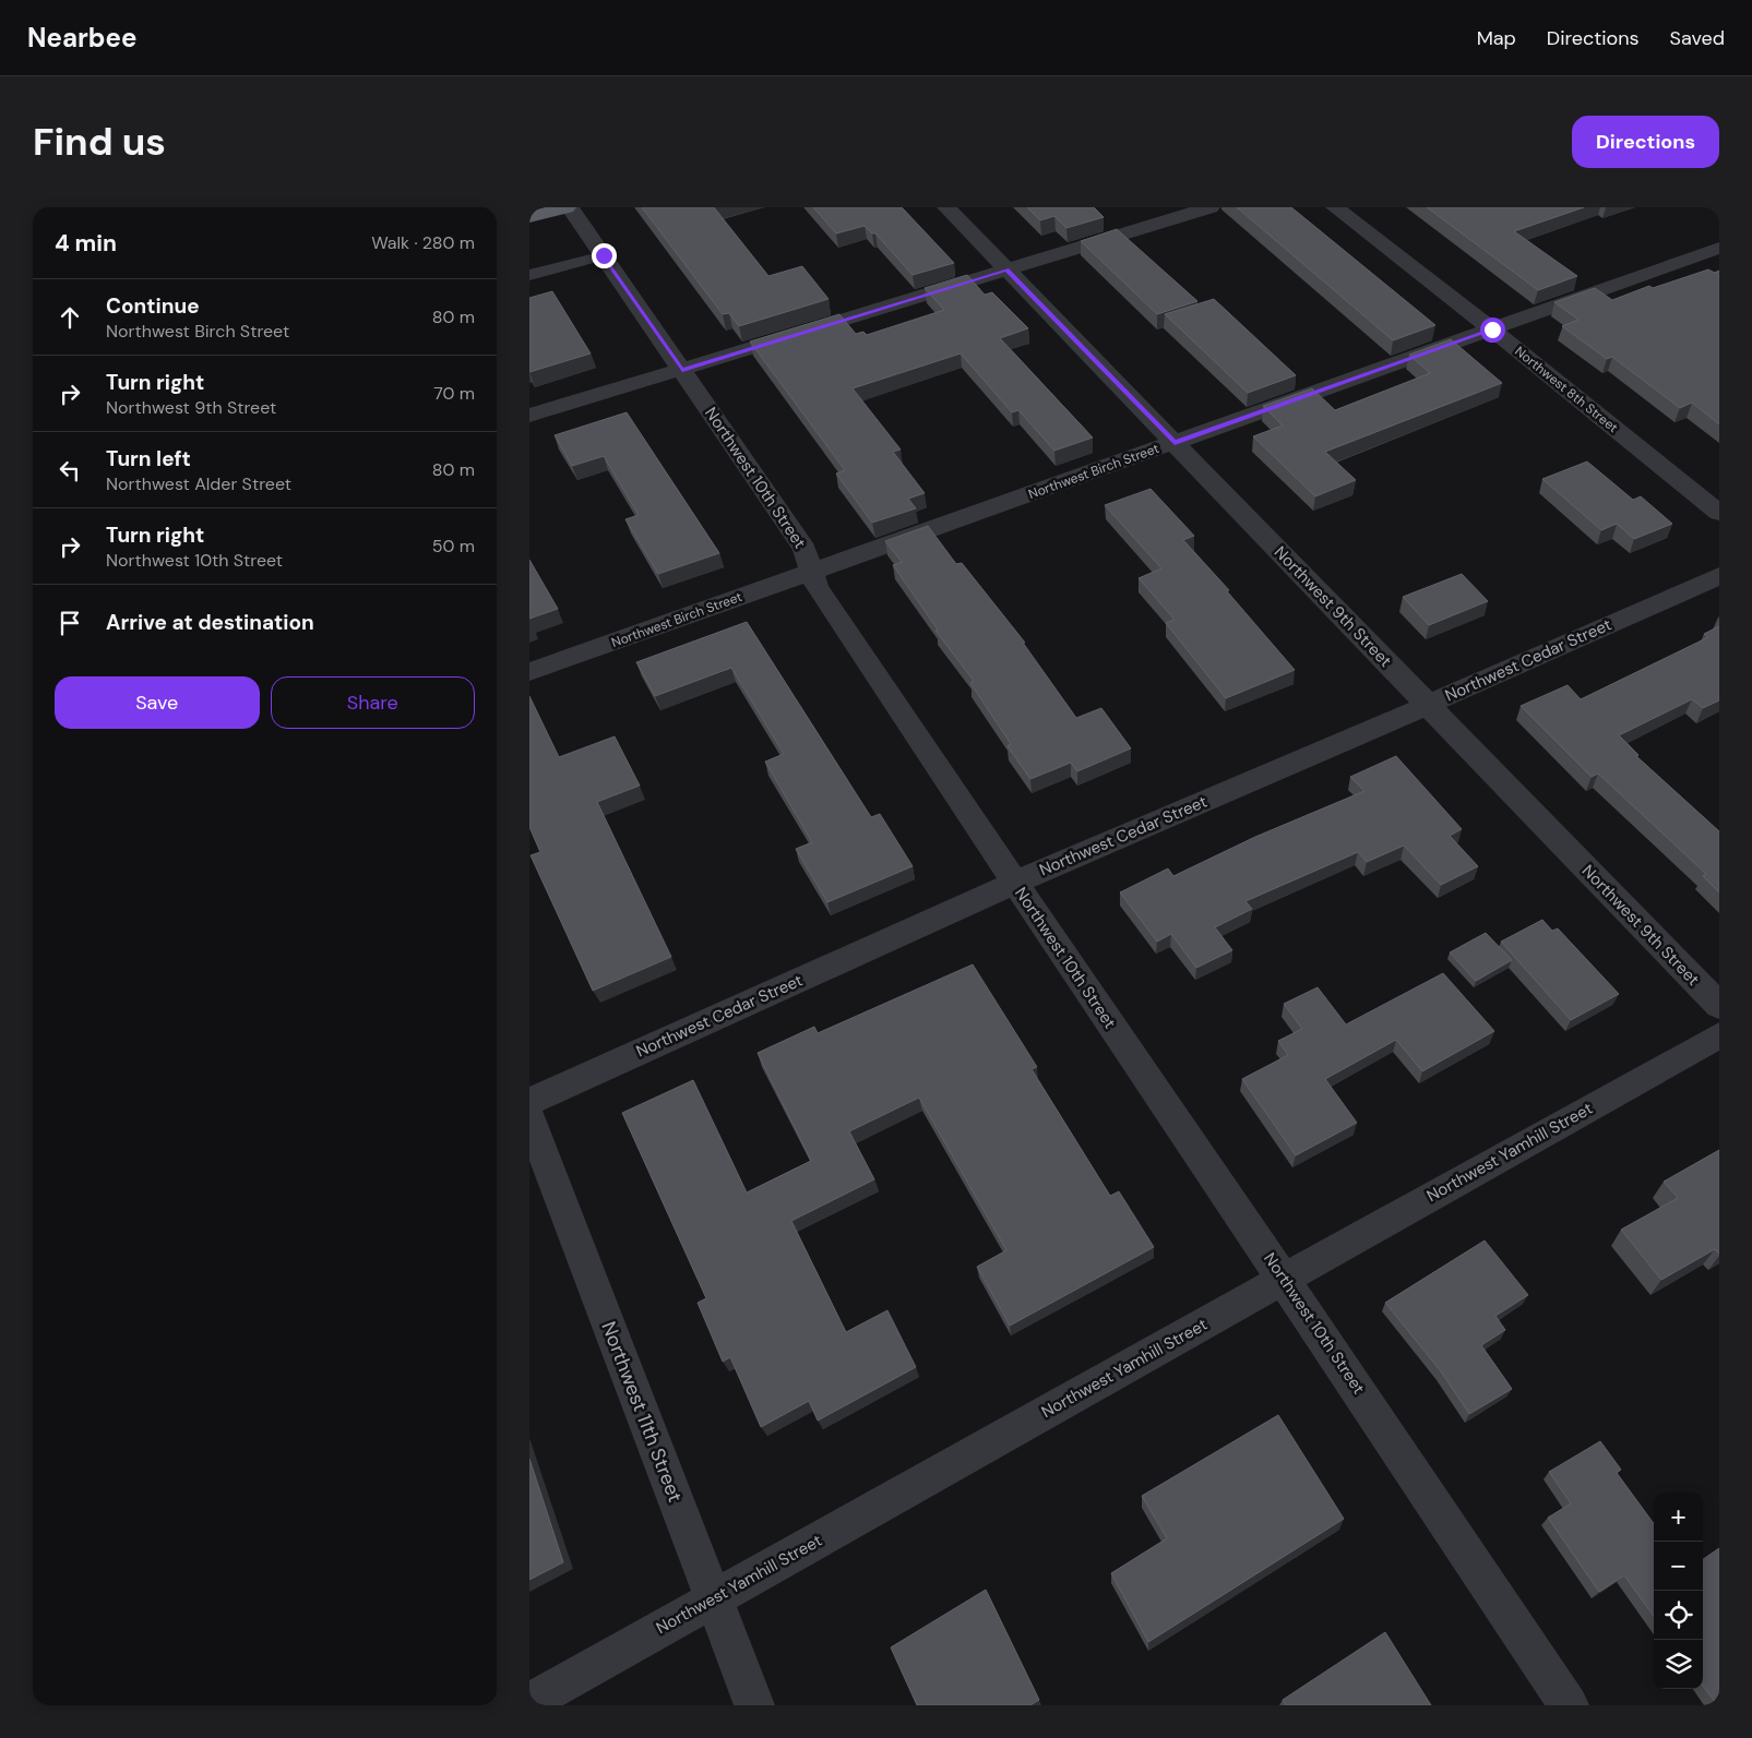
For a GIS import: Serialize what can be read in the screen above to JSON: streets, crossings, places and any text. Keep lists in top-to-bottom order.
{
  "streets": {
    "street": [
      "Northwest 8th Street",
      "Northwest Birch Street",
      "Northwest 10th Street",
      "Northwest 9th Street",
      "Northwest Cedar Street",
      "Northwest Yamhill Street",
      "Northwest 11th Street"
    ]
  },
  "crossings": [
    ["Northwest 8th Street", "Northwest Birch Street"],
    ["Northwest Birch Street", "Northwest 10th Street"],
    ["Northwest Birch Street", "Northwest 9th Street"],
    ["Northwest 10th Street", "Northwest Cedar Street"],
    ["Northwest 10th Street", "Northwest Yamhill Street"],
    ["Northwest 9th Street", "Northwest Cedar Street"],
    ["Northwest Yamhill Street", "Northwest 11th Street"]
  ],
  "page": {
    "header": "Nearbee",
    "nav": ["Map", "Directions", "Saved"],
    "buttons": [
      "Directions",
      ["Save", "Share"]
    ],
    "title": "Find us",
    "heading": ["4 min", "Walk · 280 m"],
    "list": [
      ["Continue", "Northwest Birch Street", "80 m"],
      ["Turn right", "Northwest 9th Street", "70 m"],
      ["Turn left", "Northwest Alder Street", "80 m"],
      ["Turn right", "Northwest 10th Street", "50 m"],
      "Arrive at destination"
    ],
    "map_buttons": ["+", "−"]
  }
}
